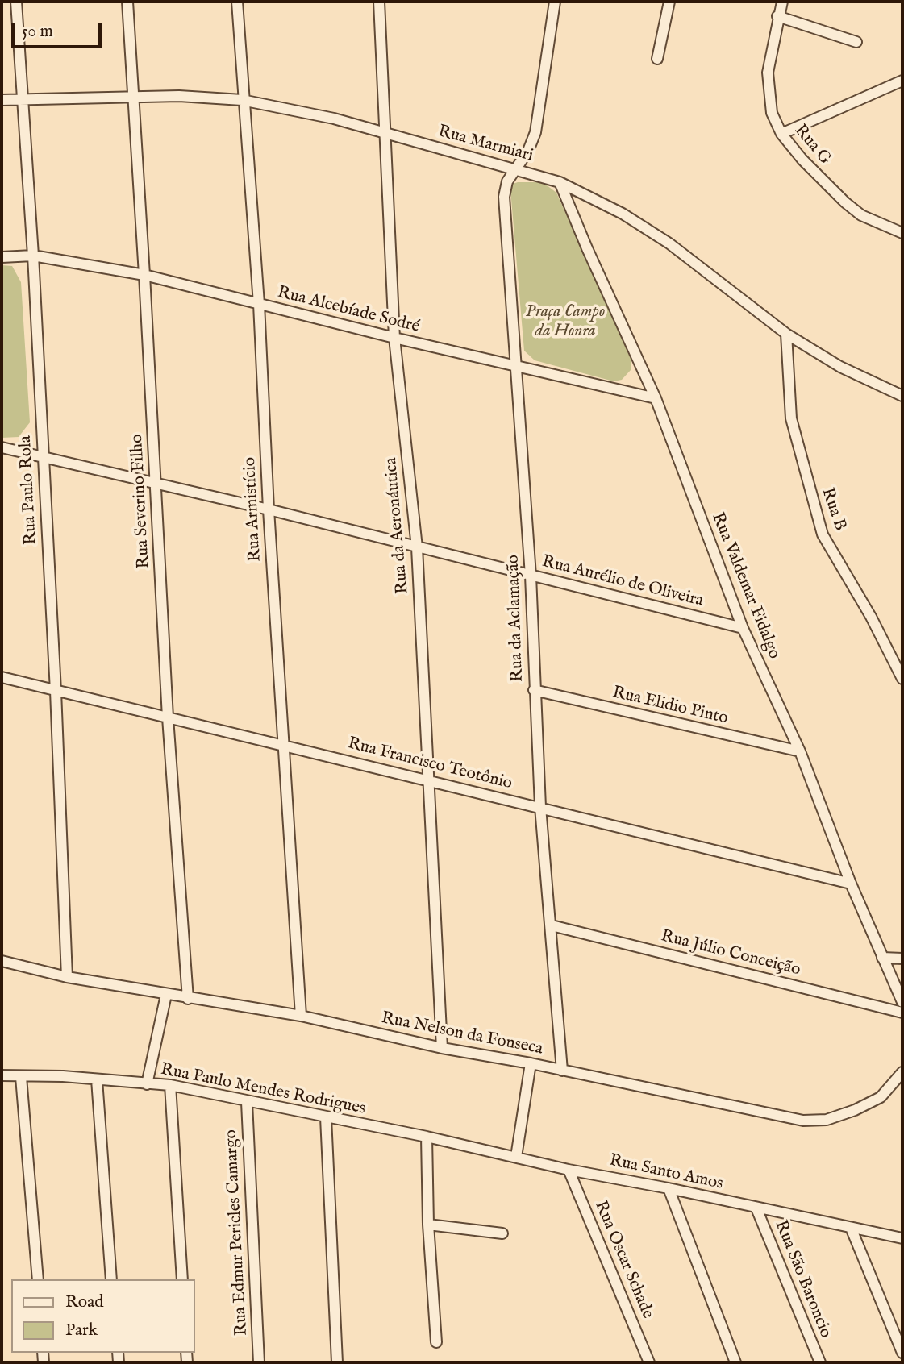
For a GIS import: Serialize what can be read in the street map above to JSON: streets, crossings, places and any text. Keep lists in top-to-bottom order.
{
  "streets": {
    "street": [
      "Rua Marmiari",
      "Rua G",
      "Rua Alcebíade Sodré",
      "Rua Paulo Rola",
      "Rua Severino Filho",
      "Rua Armistício",
      "Rua B",
      "Rua da Aeronáutica",
      "Rua Aurélio de Oliveira",
      "Rua Valdemar Fidalgo",
      "Rua da Aclamação",
      "Rua Elidio Pinto",
      "Rua Francisco Teotônio",
      "Rua Júlio Conceição",
      "Rua Nelson da Fonseca",
      "Rua Paulo Mendes Rodrigues",
      "Rua Santo Amos",
      "Rua Edmur Pericles Camargo",
      "Rua Oscar Schade",
      "Rua São Baroncio"
    ]
  },
  "crossings": [
    ["Rua Marmiari", "Rua Paulo Rola"],
    ["Rua Marmiari", "Rua Severino Filho"],
    ["Rua Marmiari", "Rua Armistício"],
    ["Rua Marmiari", "Rua B"],
    ["Rua Marmiari", "Rua da Aeronáutica"],
    ["Rua Marmiari", "Rua Valdemar Fidalgo"],
    ["Rua Marmiari", "Rua da Aclamação"],
    ["Rua Alcebíade Sodré", "Rua Paulo Rola"],
    ["Rua Alcebíade Sodré", "Rua Severino Filho"],
    ["Rua Alcebíade Sodré", "Rua Armistício"],
    ["Rua Alcebíade Sodré", "Rua da Aeronáutica"],
    ["Rua Alcebíade Sodré", "Rua Valdemar Fidalgo"],
    ["Rua Alcebíade Sodré", "Rua da Aclamação"],
    ["Rua Paulo Rola", "Rua Aurélio de Oliveira"],
    ["Rua Paulo Rola", "Rua Francisco Teotônio"],
    ["Rua Paulo Rola", "Rua Nelson da Fonseca"],
    ["Rua Severino Filho", "Rua Aurélio de Oliveira"],
    ["Rua Severino Filho", "Rua Francisco Teotônio"],
    ["Rua Severino Filho", "Rua Nelson da Fonseca"],
    ["Rua Armistício", "Rua Aurélio de Oliveira"],
    ["Rua Armistício", "Rua Francisco Teotônio"],
    ["Rua Armistício", "Rua Nelson da Fonseca"],
    ["Rua da Aeronáutica", "Rua Aurélio de Oliveira"],
    ["Rua da Aeronáutica", "Rua Francisco Teotônio"],
    ["Rua da Aeronáutica", "Rua Nelson da Fonseca"],
    ["Rua Aurélio de Oliveira", "Rua Valdemar Fidalgo"],
    ["Rua Aurélio de Oliveira", "Rua da Aclamação"],
    ["Rua Valdemar Fidalgo", "Rua Elidio Pinto"],
    ["Rua Valdemar Fidalgo", "Rua Francisco Teotônio"],
    ["Rua da Aclamação", "Rua Elidio Pinto"],
    ["Rua da Aclamação", "Rua Francisco Teotônio"],
    ["Rua da Aclamação", "Rua Júlio Conceição"],
    ["Rua da Aclamação", "Rua Nelson da Fonseca"],
    ["Rua Paulo Mendes Rodrigues", "Rua Santo Amos"],
    ["Rua Paulo Mendes Rodrigues", "Rua Edmur Pericles Camargo"],
    ["Rua Santo Amos", "Rua Oscar Schade"],
    ["Rua Santo Amos", "Rua São Baroncio"]
  ],
  "parks": ["Praça Campo da Honra"],
  "legend": ["Road", "Park"],
  "scale_bar": "50 m"
}
